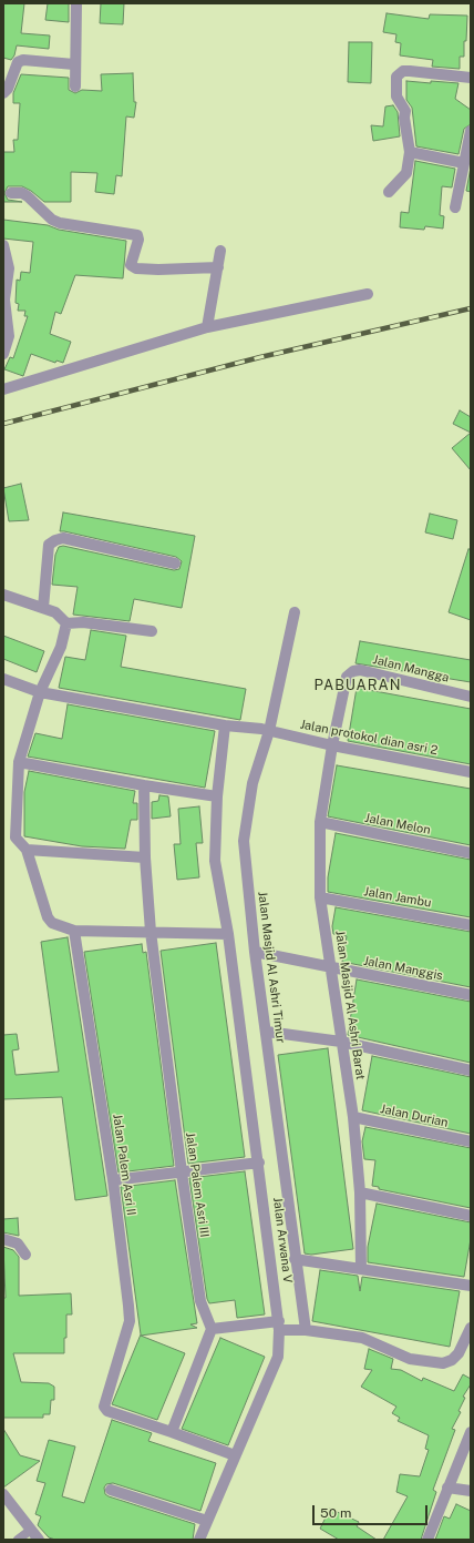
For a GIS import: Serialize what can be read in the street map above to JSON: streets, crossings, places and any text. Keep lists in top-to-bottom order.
{
  "streets": {
    "street": [
      "Jalan Mangga",
      "Jalan protokol dian asri 2",
      "Jalan Melon",
      "Jalan Jambu",
      "Jalan Masjid Al Ashri Timur",
      "Jalan Manggis",
      "Jalan Masjid Al Ashri Barat",
      "Jalan Durian",
      "Jalan Palem Asri II",
      "Jalan Palem Asri III",
      "Jalan Arwana V"
    ]
  },
  "crossings": [
    ["Jalan Mangga", "Jalan Masjid Al Ashri Barat"],
    ["Jalan protokol dian asri 2", "Jalan Masjid Al Ashri Timur"],
    ["Jalan protokol dian asri 2", "Jalan Masjid Al Ashri Barat"],
    ["Jalan protokol dian asri 2", "Jalan Arwana V"],
    ["Jalan Melon", "Jalan Masjid Al Ashri Barat"],
    ["Jalan Jambu", "Jalan Masjid Al Ashri Barat"],
    ["Jalan Masjid Al Ashri Timur", "Jalan Manggis"],
    ["Jalan Manggis", "Jalan Masjid Al Ashri Barat"],
    ["Jalan Masjid Al Ashri Barat", "Jalan Durian"]
  ],
  "districts": ["PABUARAN"],
  "scale_bar": "50 m"
}
